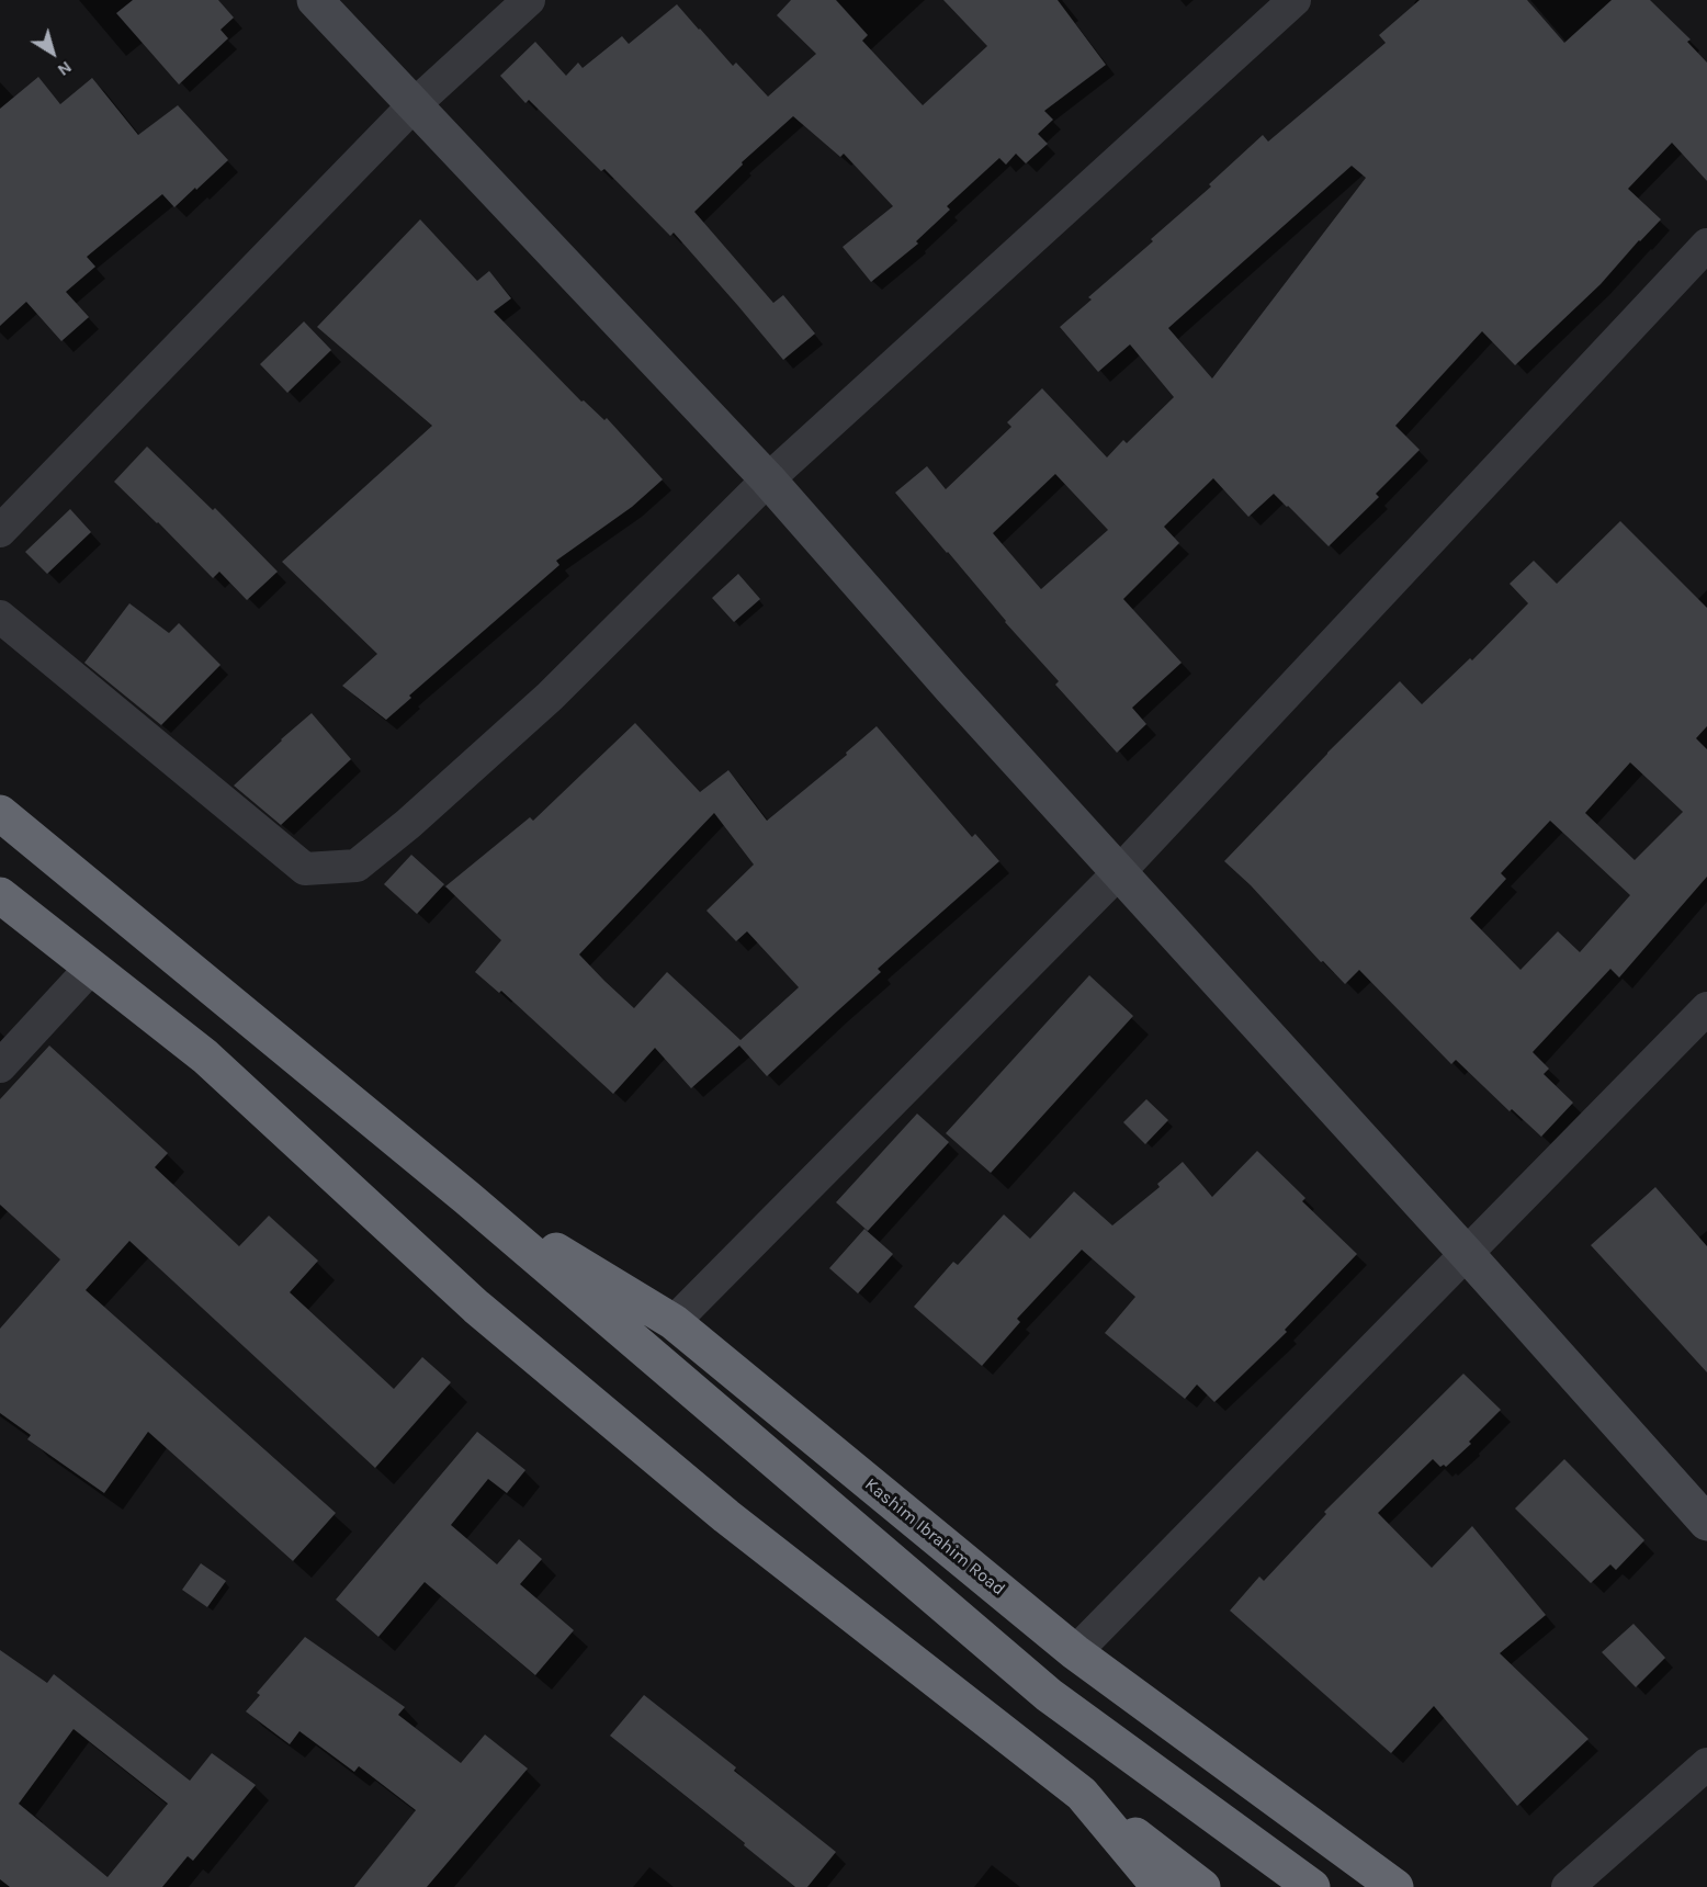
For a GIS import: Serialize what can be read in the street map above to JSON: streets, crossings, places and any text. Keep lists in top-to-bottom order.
{
  "streets": {
    "highway": ["Kashim Ibrahim Road"]
  },
  "north": "bottom right"
}
